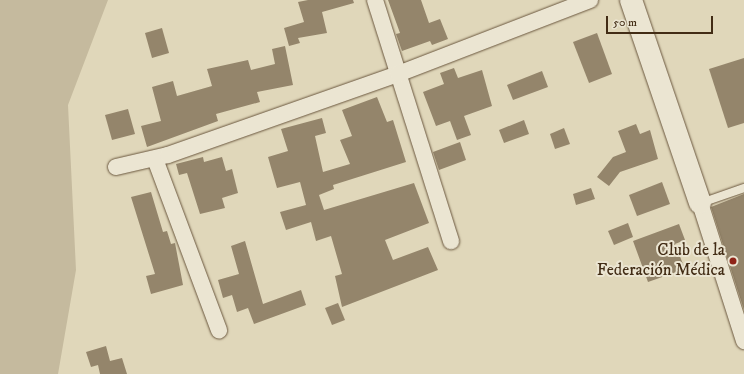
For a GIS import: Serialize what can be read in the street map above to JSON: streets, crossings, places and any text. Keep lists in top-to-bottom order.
{
  "places": ["Club de la Federación Médica"],
  "scale_bar": "50 m"
}
